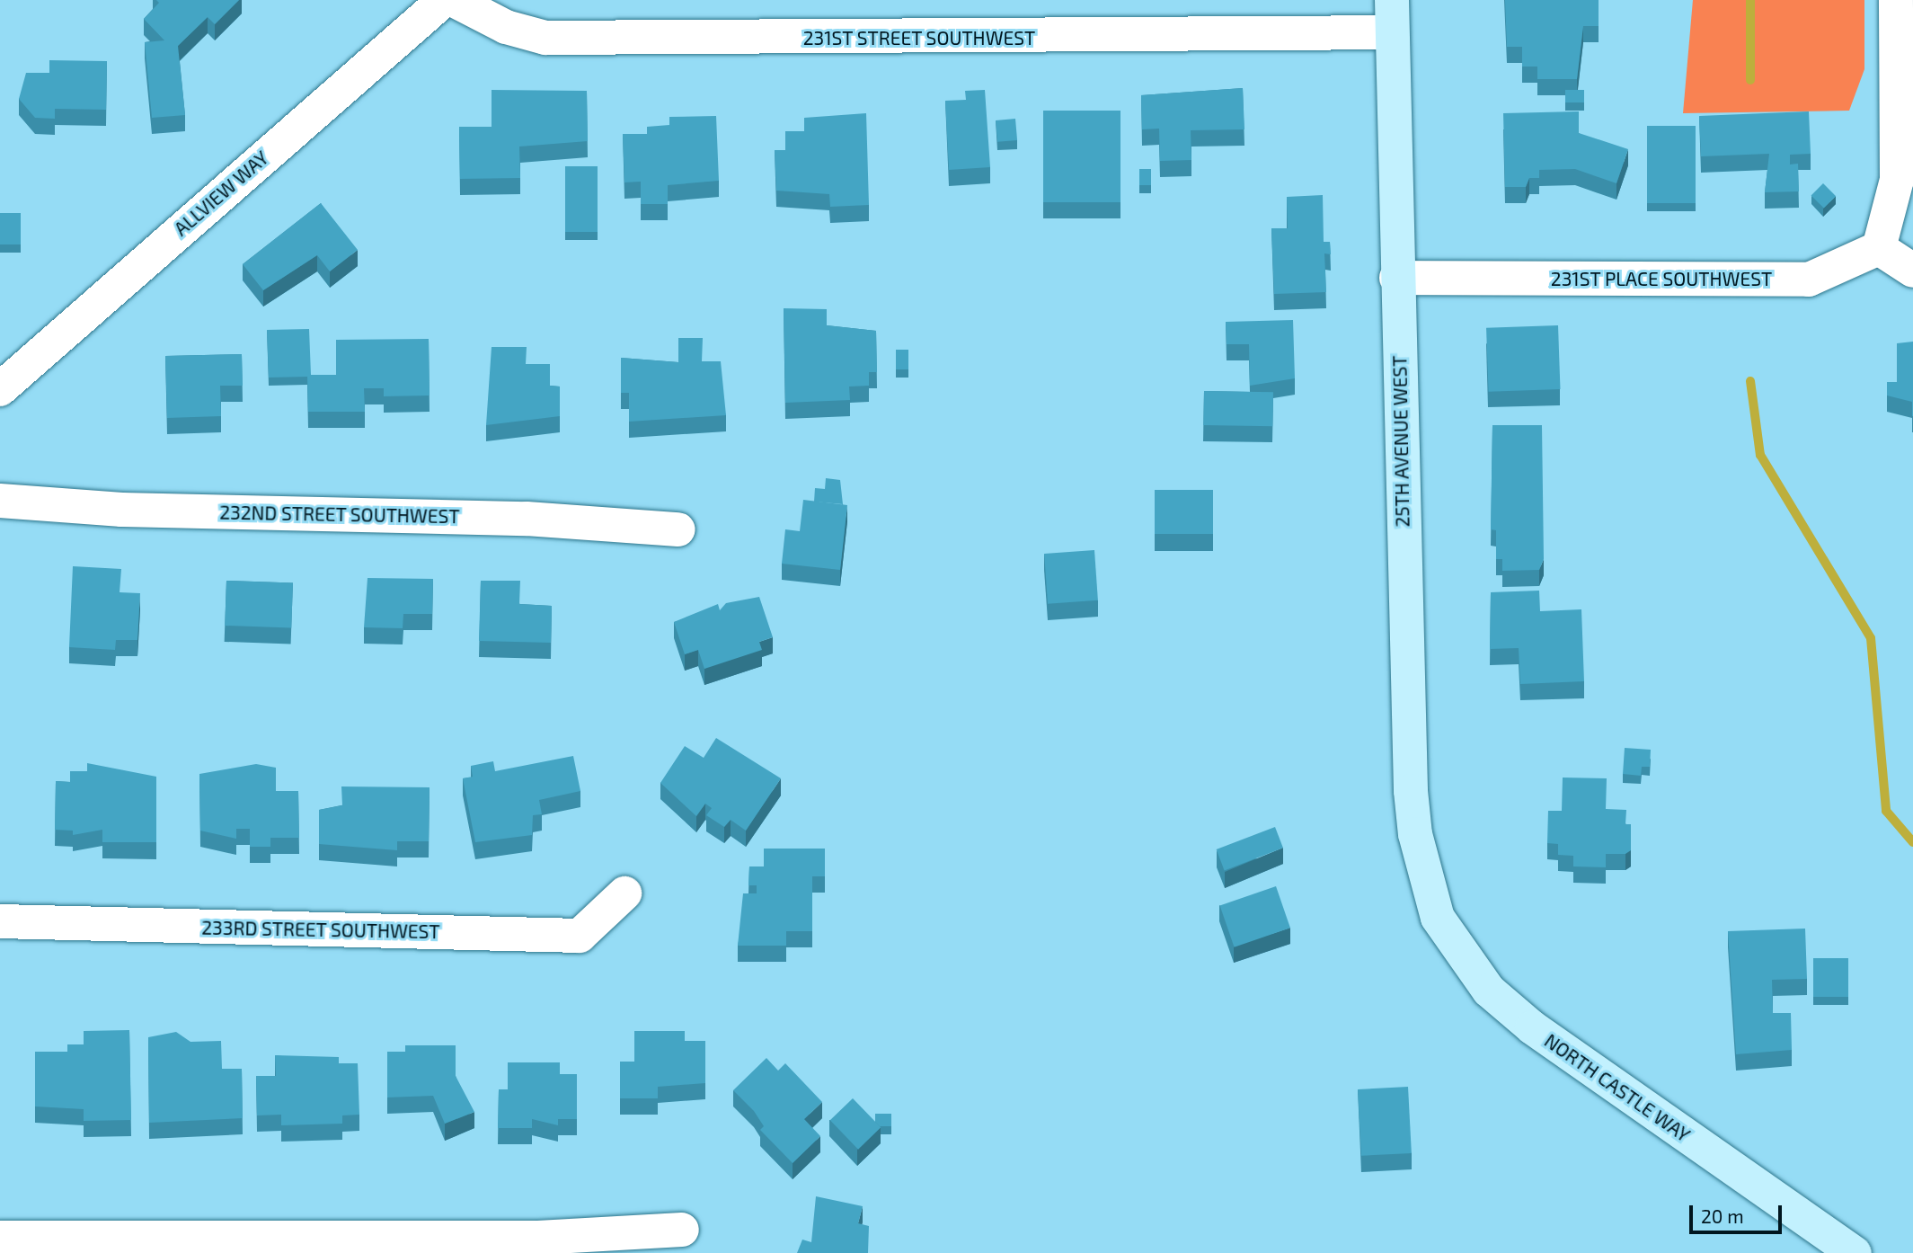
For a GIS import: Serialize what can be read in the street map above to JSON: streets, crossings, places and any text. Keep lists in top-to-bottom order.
{
  "streets": {
    "street": [
      "231ST STREET SOUTHWEST",
      "ALLVIEW WAY",
      "231ST PLACE SOUTHWEST",
      "25TH AVENUE WEST",
      "232ND STREET SOUTHWEST",
      "233RD STREET SOUTHWEST",
      "NORTH CASTLE WAY"
    ]
  },
  "crossings": [
    ["231ST STREET SOUTHWEST", "25TH AVENUE WEST"],
    ["231ST PLACE SOUTHWEST", "25TH AVENUE WEST"],
    ["25TH AVENUE WEST", "NORTH CASTLE WAY"]
  ],
  "scale_bar": "20 m"
}
